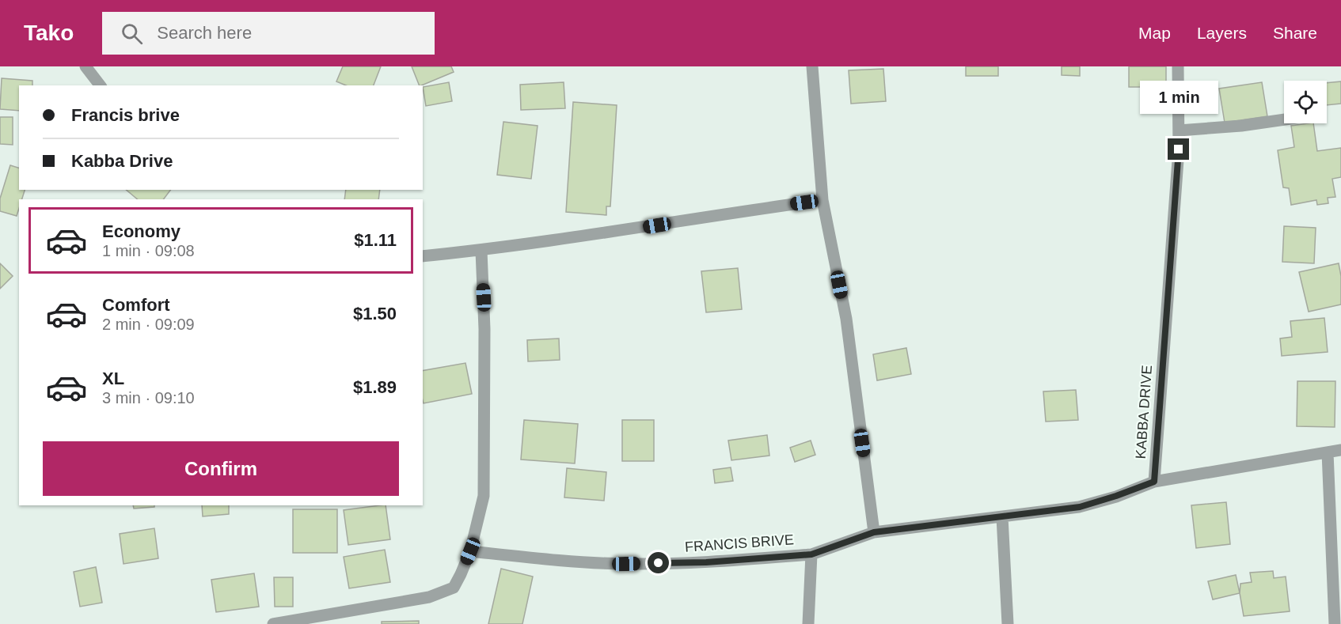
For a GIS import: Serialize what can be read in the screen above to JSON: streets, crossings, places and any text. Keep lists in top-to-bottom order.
{
  "streets": {
    "street": ["KABBA DRIVE", "FRANCIS BRIVE"]
  },
  "page": {
    "header": "Tako",
    "search": "Search here",
    "nav": ["Map", "Layers", "Share"],
    "bubble": "1 min",
    "banner": ["Francis brive", "Kabba Drive"],
    "list": [
      {
        "name": "Economy",
        "note": "1 min · 09:08",
        "value": "$1.11"
      },
      {
        "name": "Comfort",
        "note": "2 min · 09:09",
        "value": "$1.50"
      },
      {
        "name": "XL",
        "note": "3 min · 09:10",
        "value": "$1.89"
      }
    ],
    "buttons": "Confirm"
  }
}
